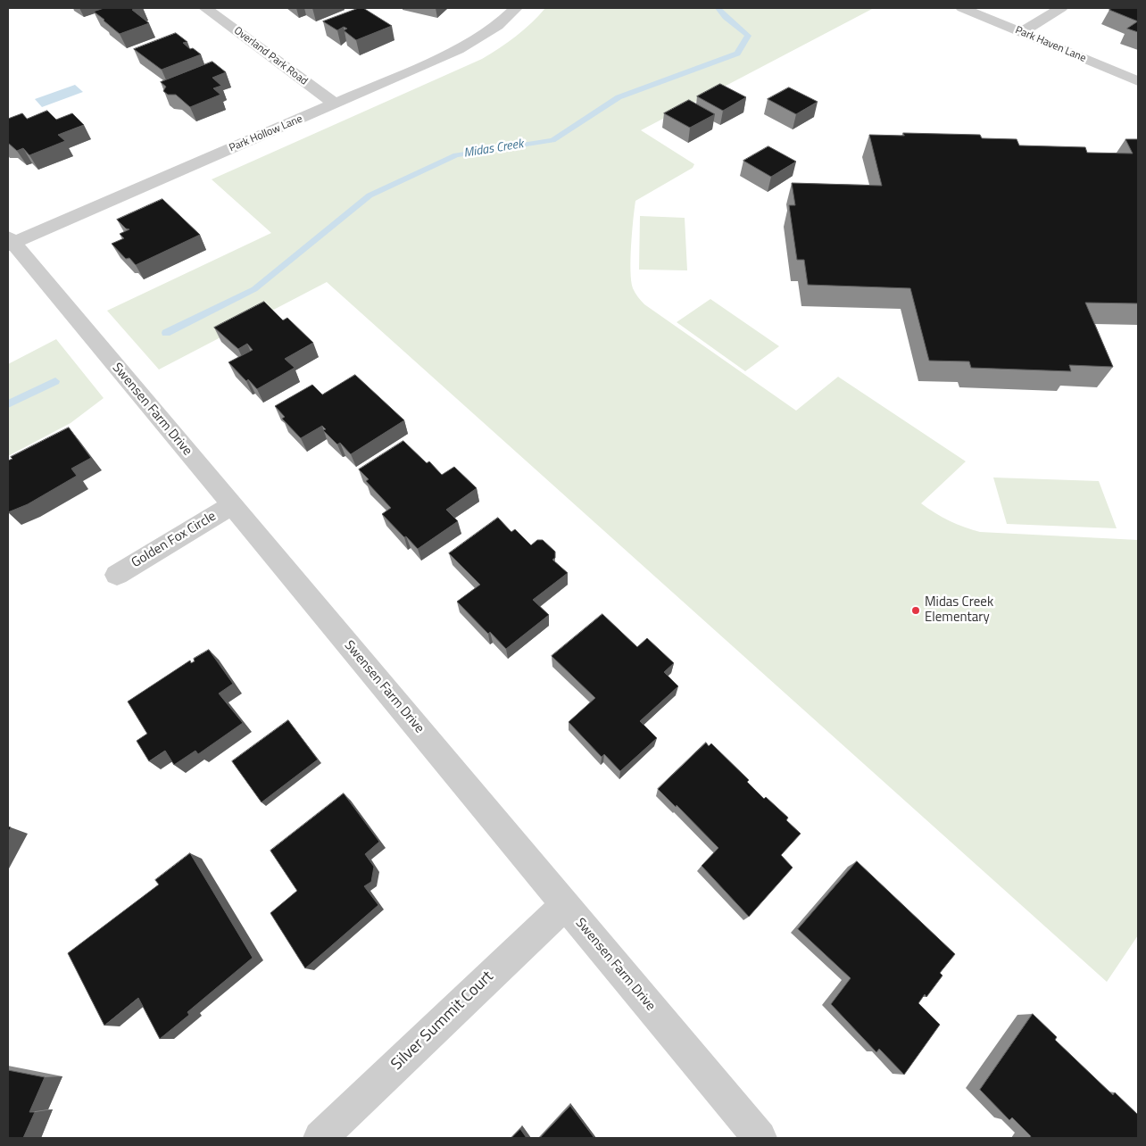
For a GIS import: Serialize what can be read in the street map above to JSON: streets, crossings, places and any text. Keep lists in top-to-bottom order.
{
  "streets": {
    "street": [
      "Park Haven Lane",
      "Overland Park Road",
      "Park Hollow Lane",
      "Swensen Farm Drive",
      "Golden Fox Circle",
      "Silver Summit Court"
    ]
  },
  "crossings": [
    ["Overland Park Road", "Park Hollow Lane"],
    ["Park Hollow Lane", "Swensen Farm Drive"],
    ["Swensen Farm Drive", "Golden Fox Circle"],
    ["Swensen Farm Drive", "Silver Summit Court"]
  ],
  "water": ["Midas Creek"],
  "places": ["Midas Creek Elementary"]
}
